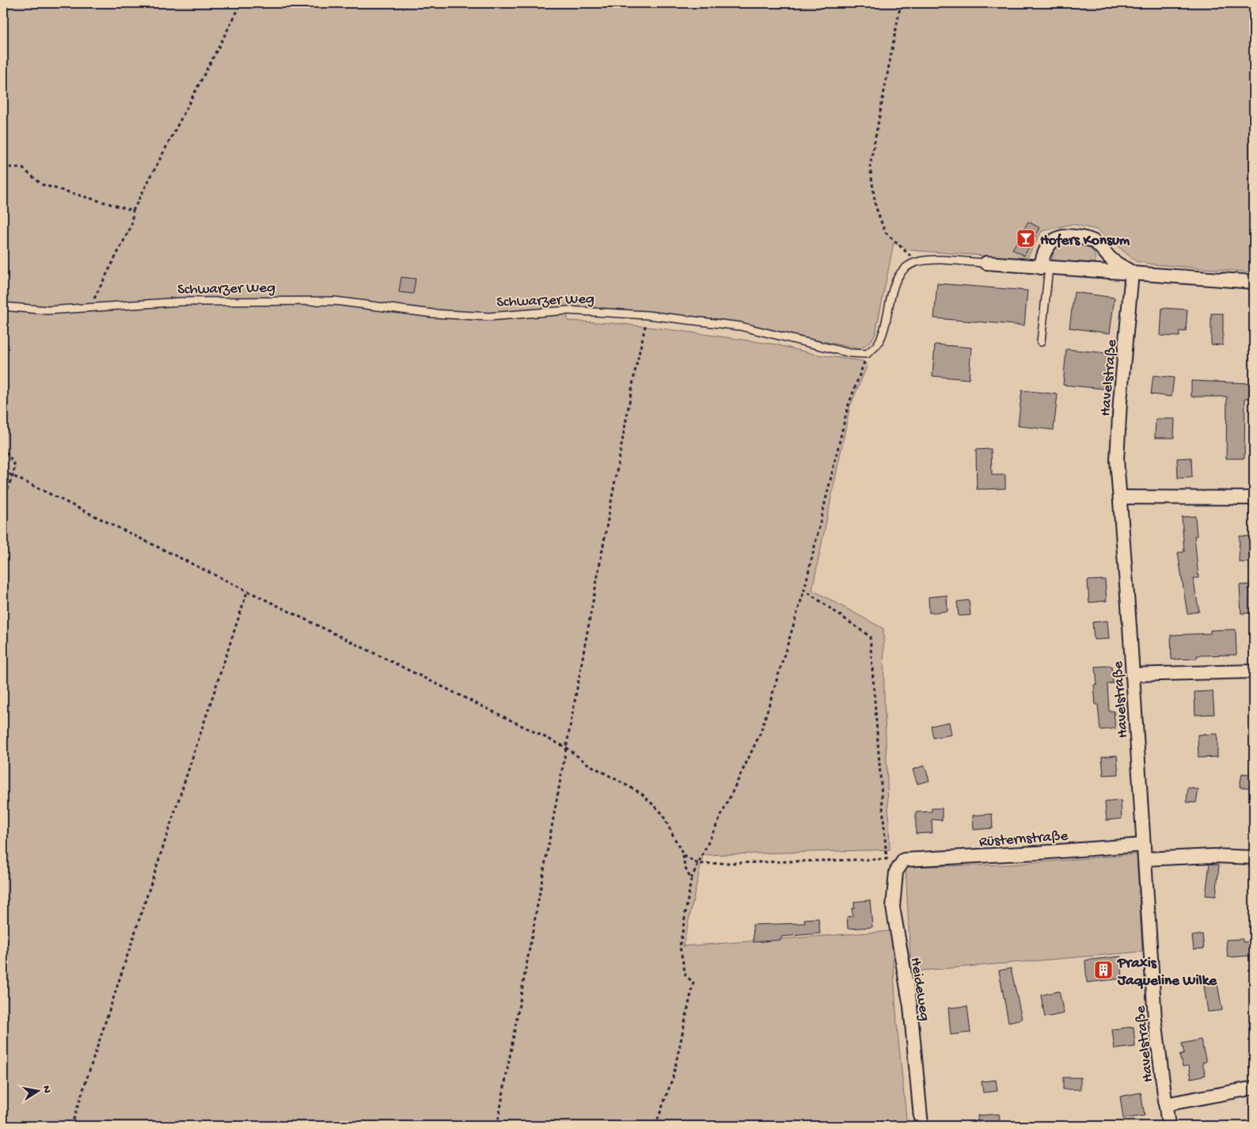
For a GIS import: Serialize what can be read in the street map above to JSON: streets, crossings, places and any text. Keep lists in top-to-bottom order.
{
  "streets": {
    "street": ["Havelstraße", "Rüsternstraße", "Heideweg"],
    "lane": ["Schwarzer Weg"]
  },
  "crossings": [
    ["Havelstraße", "Rüsternstraße"],
    ["Rüsternstraße", "Heideweg"]
  ],
  "places": {
    "bar": ["Hofers Konsum"],
    "building": ["Praxis Jaqueline Wilke"]
  },
  "north": "right"
}
